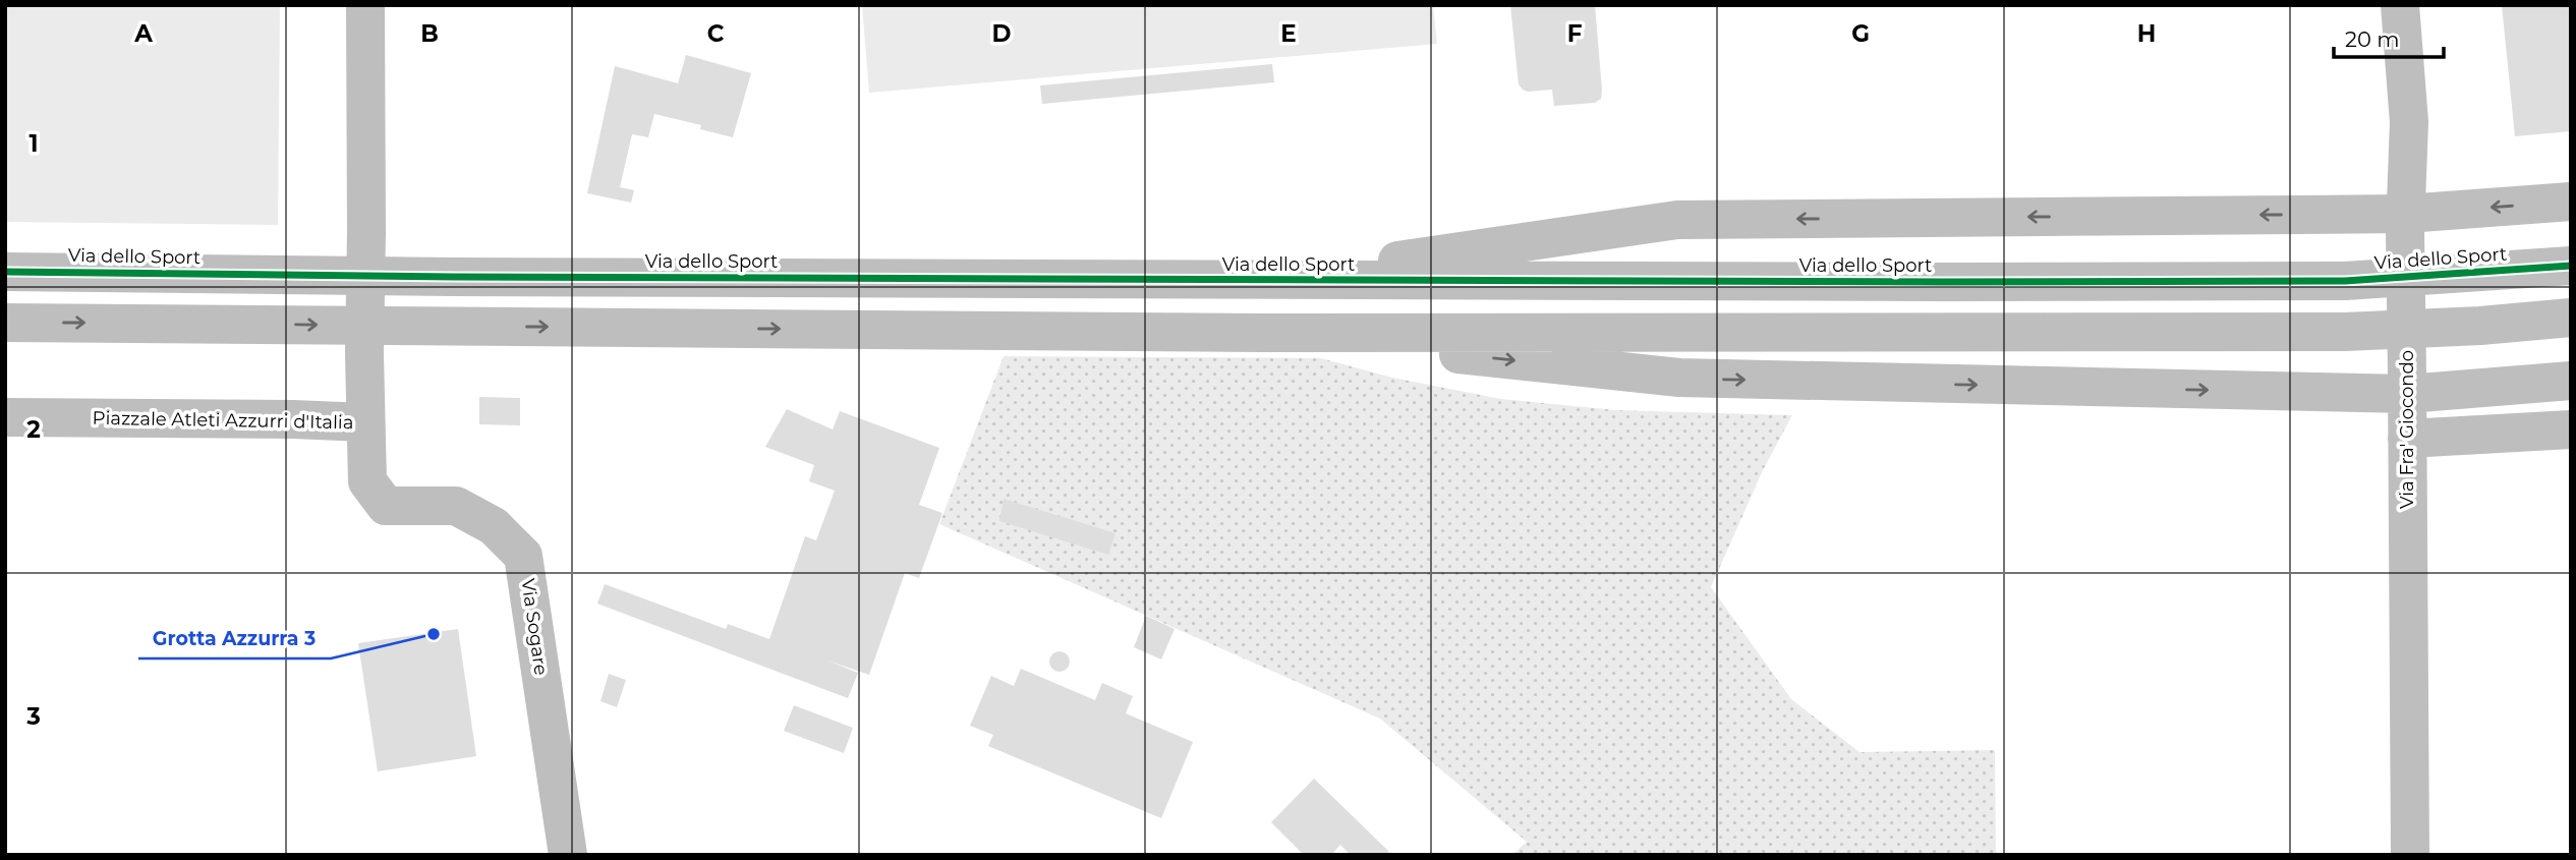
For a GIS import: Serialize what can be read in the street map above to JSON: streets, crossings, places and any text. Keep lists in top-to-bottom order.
{
  "streets": {
    "street": [
      "Via dello Sport",
      "Piazzale Atleti Azzurri d'Italia",
      "Via Fra' Giocondo",
      "Via Sogare"
    ]
  },
  "crossings": [
    ["Piazzale Atleti Azzurri d'Italia", "Via Sogare"]
  ],
  "places": ["Grotta Azzurra 3"],
  "scale_bar": "20 m",
  "grid": {
    "columns": [
      "A",
      "B",
      "C",
      "D",
      "E",
      "F",
      "G",
      "H"
    ],
    "rows": ["1", "2", "3"]
  }
}
